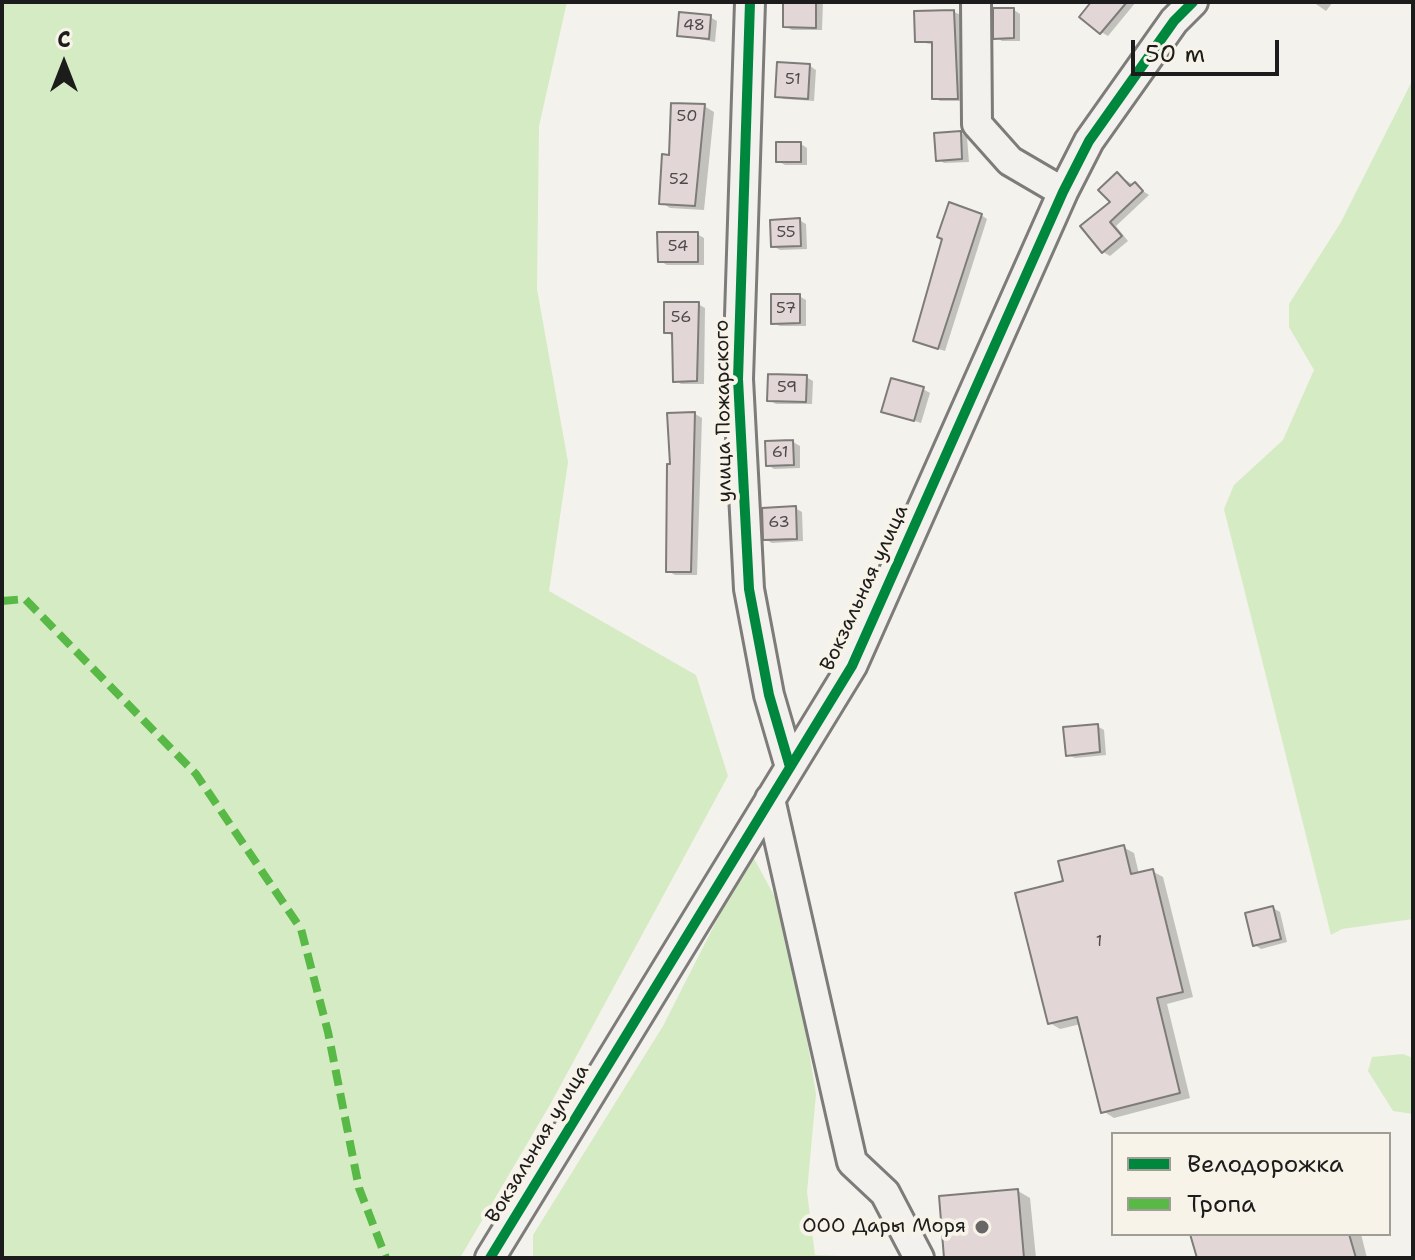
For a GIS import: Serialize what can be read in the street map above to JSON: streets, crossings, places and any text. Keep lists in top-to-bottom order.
{
  "streets": {
    "street": ["улица Пожарского", "Вокзальная улица"]
  },
  "crossings": [
    ["улица Пожарского", "Вокзальная улица"]
  ],
  "places": ["ООО Дары Моря"],
  "house_numbers": [
    "48",
    "51",
    "50",
    "52",
    "55",
    "54",
    "57",
    "56",
    "59",
    "61",
    "63",
    "1"
  ],
  "legend": ["Велодорожка", "Тропа"],
  "scale_bar": "50 m",
  "north": "top"
}
